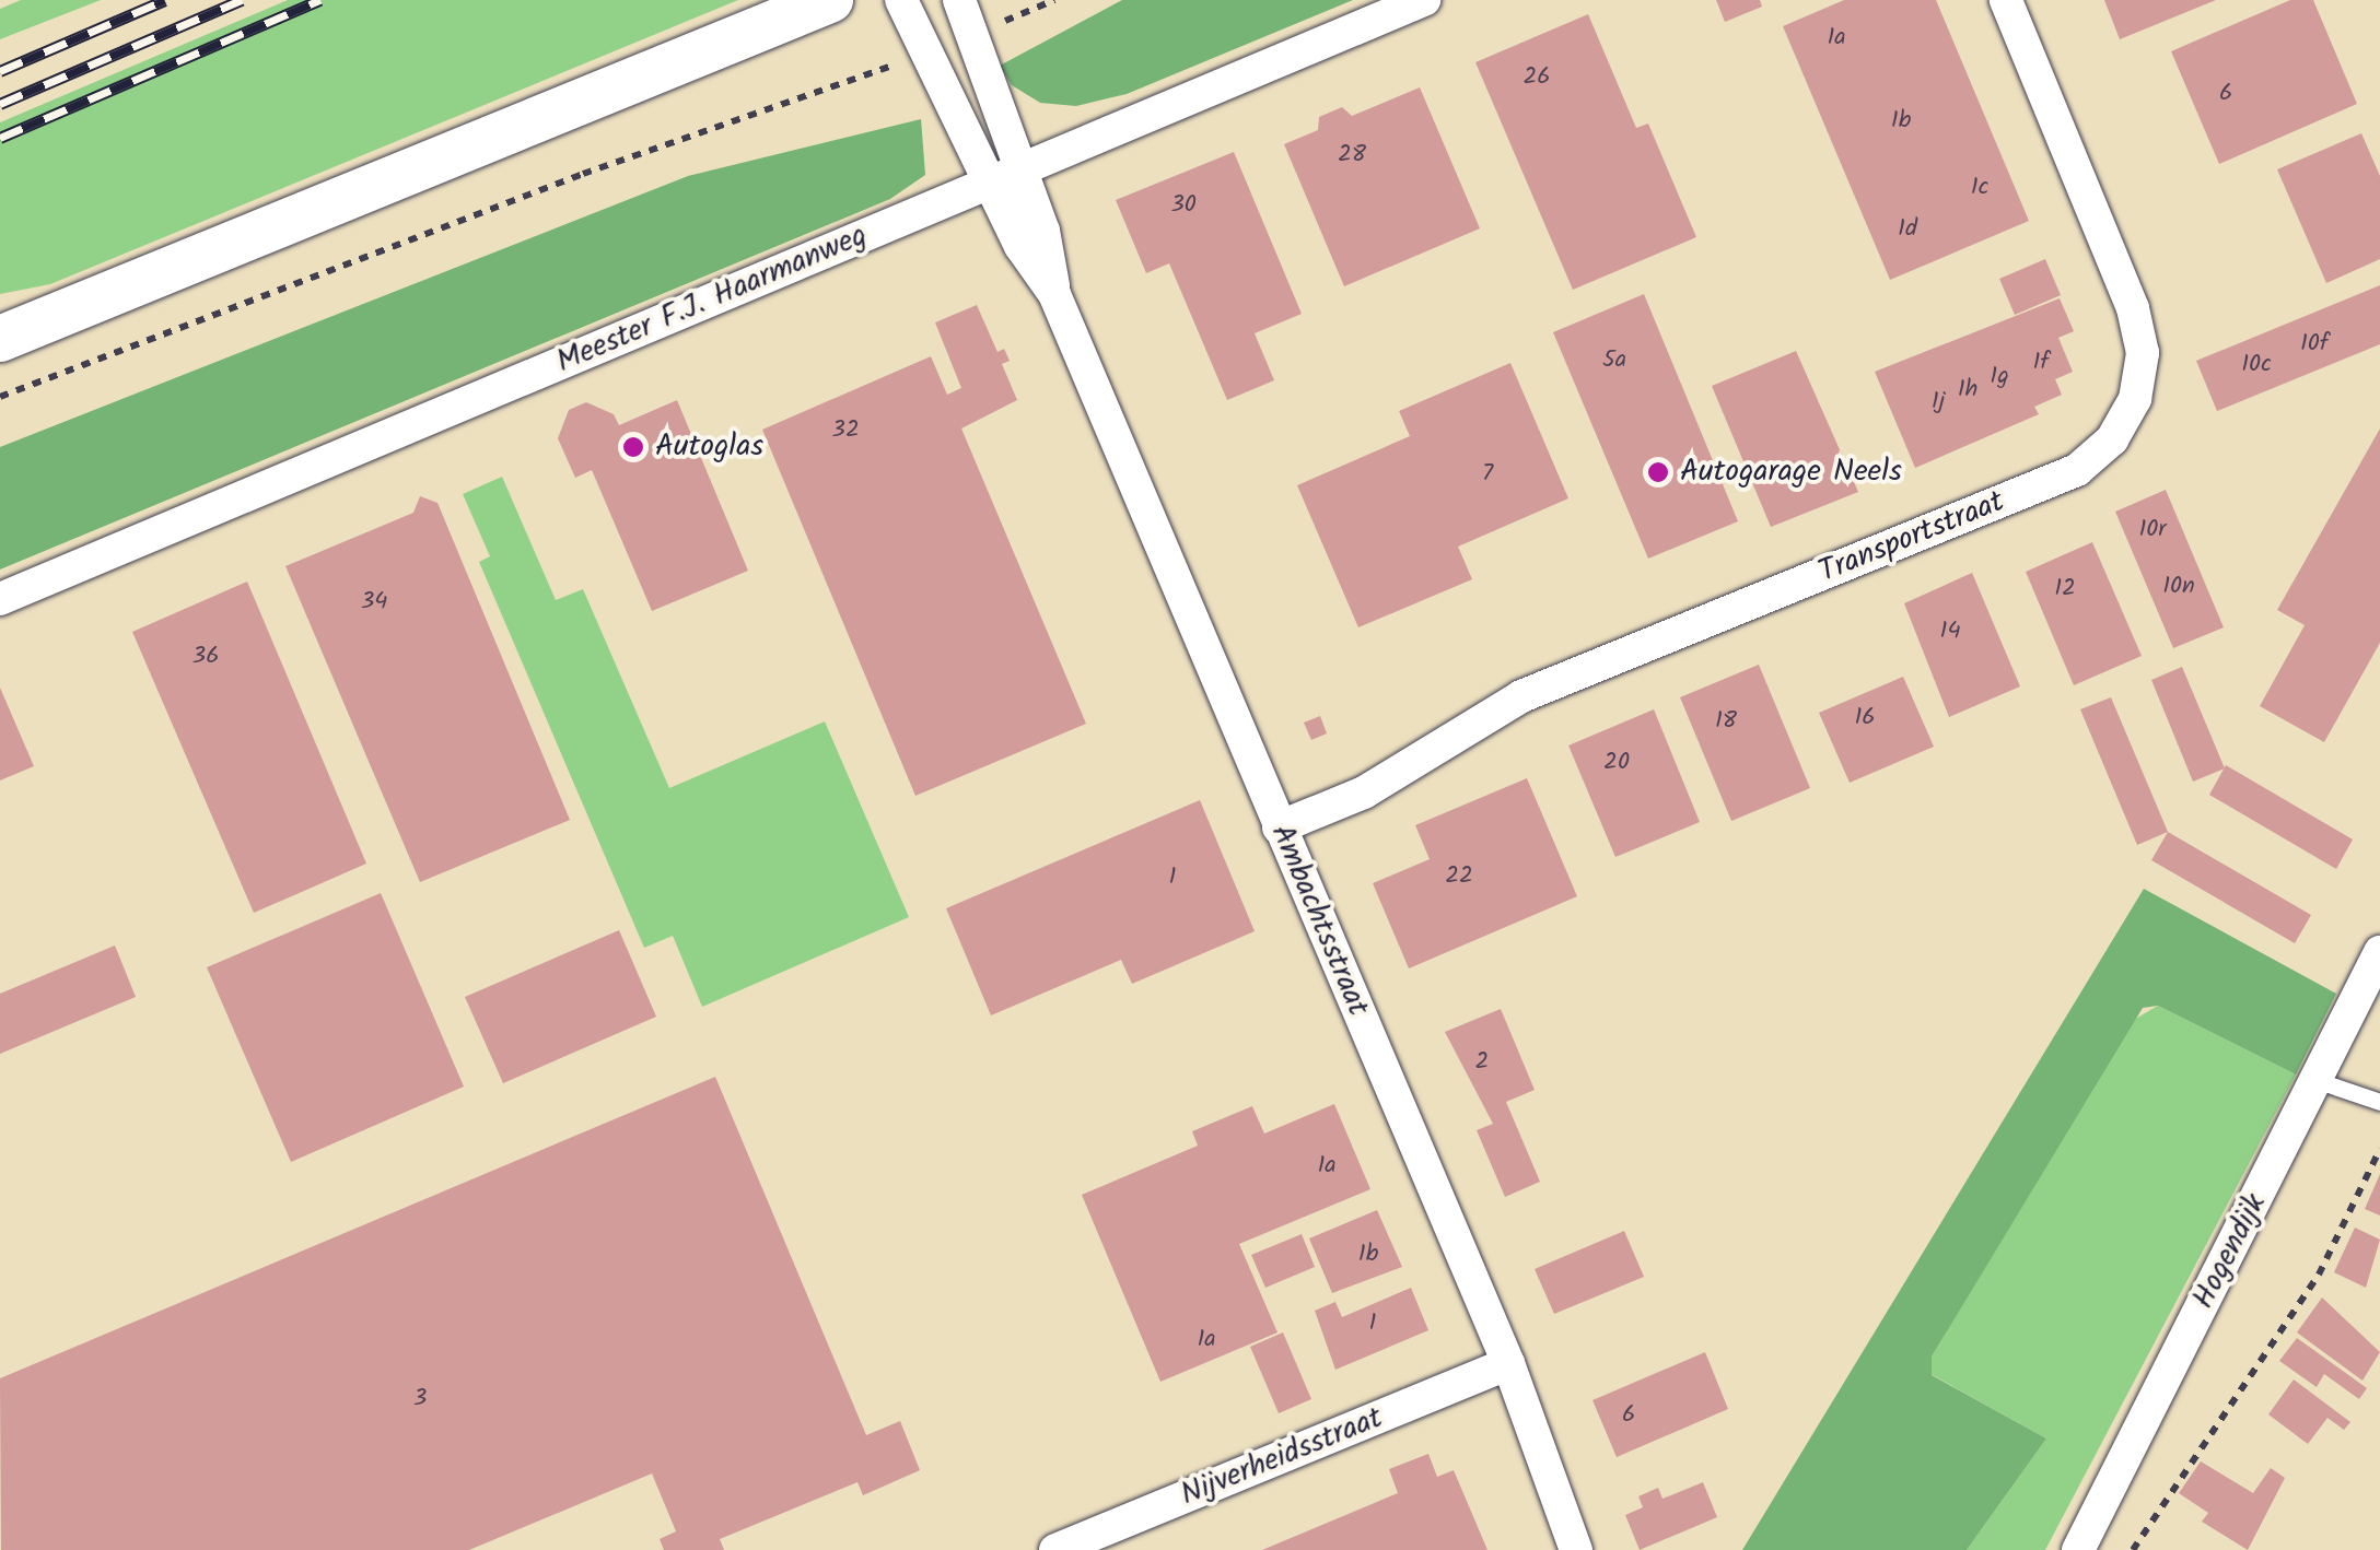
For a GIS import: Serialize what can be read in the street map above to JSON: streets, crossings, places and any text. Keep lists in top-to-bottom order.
{
  "streets": {
    "street": [
      "Meester F.J. Haarmanweg",
      "Transportstraat",
      "Ambachtsstraat",
      "Hogendijk",
      "Nijverheidsstraat"
    ]
  },
  "crossings": [
    ["Meester F.J. Haarmanweg", "Ambachtsstraat"],
    ["Transportstraat", "Ambachtsstraat"],
    ["Ambachtsstraat", "Nijverheidsstraat"]
  ],
  "places": ["Autoglas", "Autogarage Neels"],
  "house_numbers": [
    "1a",
    "26",
    "6",
    "1b",
    "28",
    "1c",
    "30",
    "1d",
    "10f",
    "5a",
    "1f",
    "10c",
    "1g",
    "1h",
    "1j",
    "32",
    "7",
    "10r",
    "10n",
    "12",
    "34",
    "14",
    "36",
    "16",
    "18",
    "20",
    "22",
    "1",
    "2",
    "1a",
    "1b",
    "1",
    "1a",
    "3",
    "6"
  ]
}
